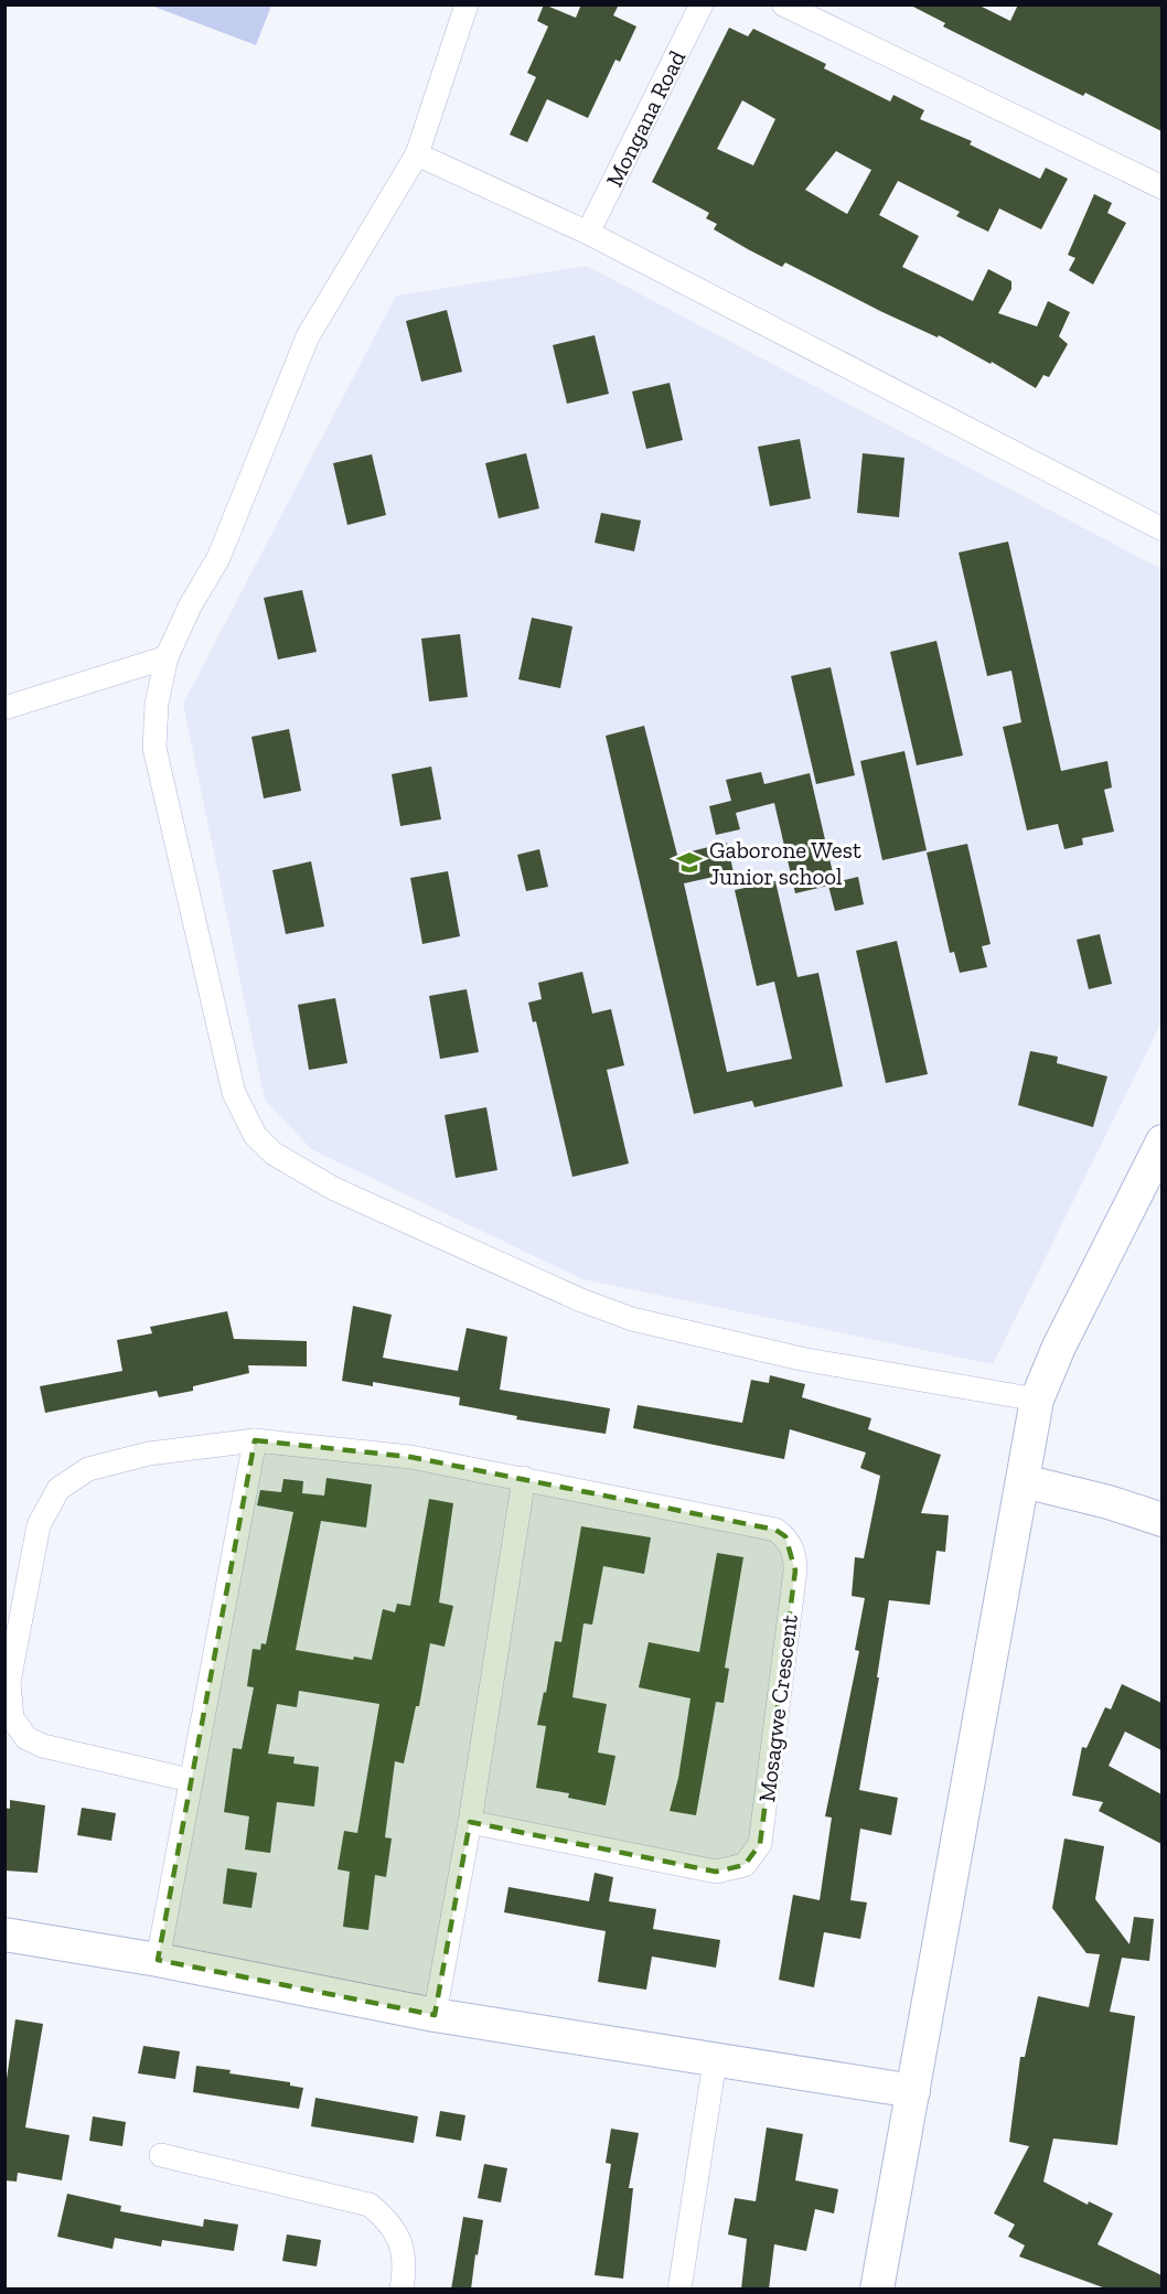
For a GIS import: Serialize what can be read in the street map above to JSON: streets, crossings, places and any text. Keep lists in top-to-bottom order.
{
  "streets": {
    "street": ["Mongana Road", "Mosagwe Crescent"]
  },
  "places": {
    "school or university": ["Gaborone West Junior school"]
  }
}
